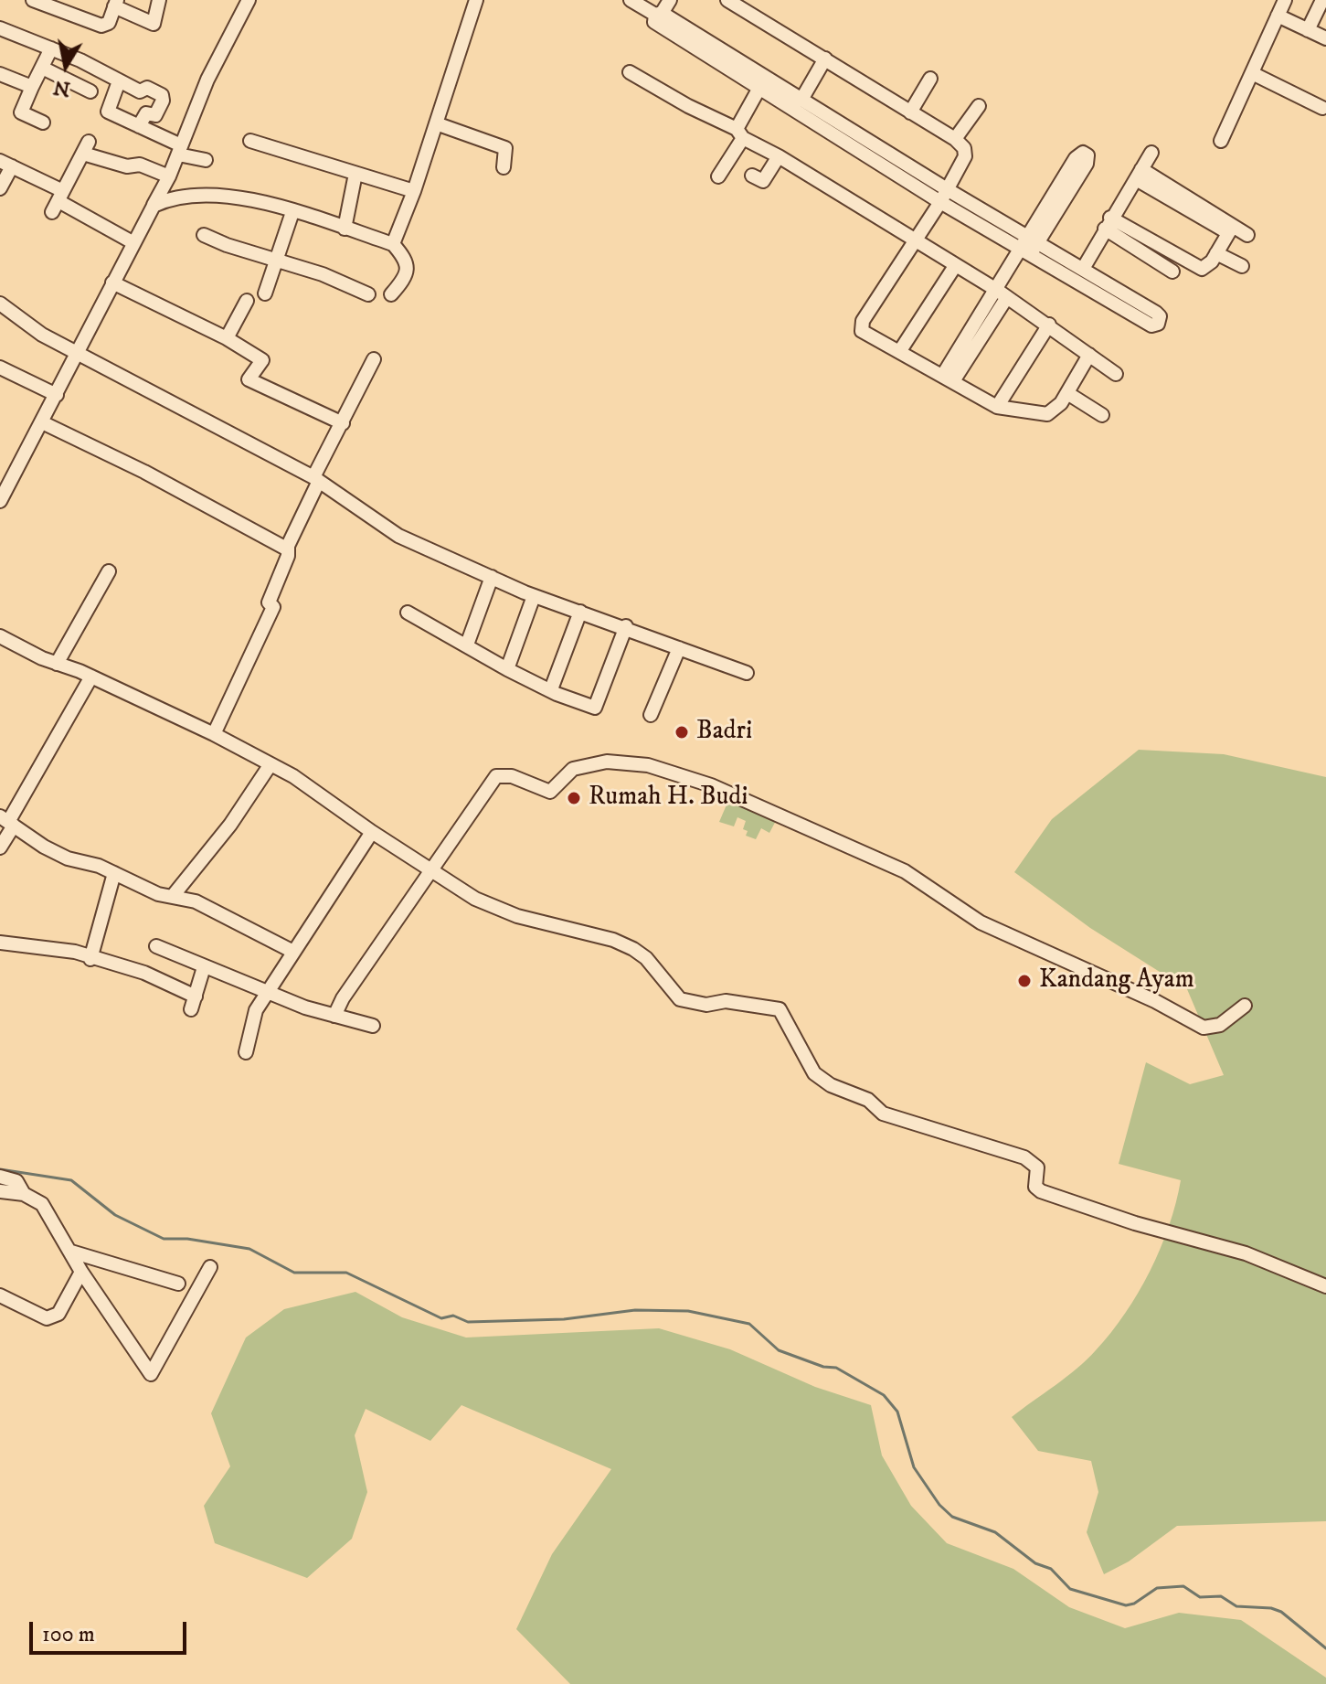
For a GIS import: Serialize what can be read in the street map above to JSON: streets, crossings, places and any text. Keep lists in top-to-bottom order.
{
  "places": ["Badri", "Rumah H. Budi", "Kandang Ayam"],
  "scale_bar": "100 m",
  "north": "bottom"
}
